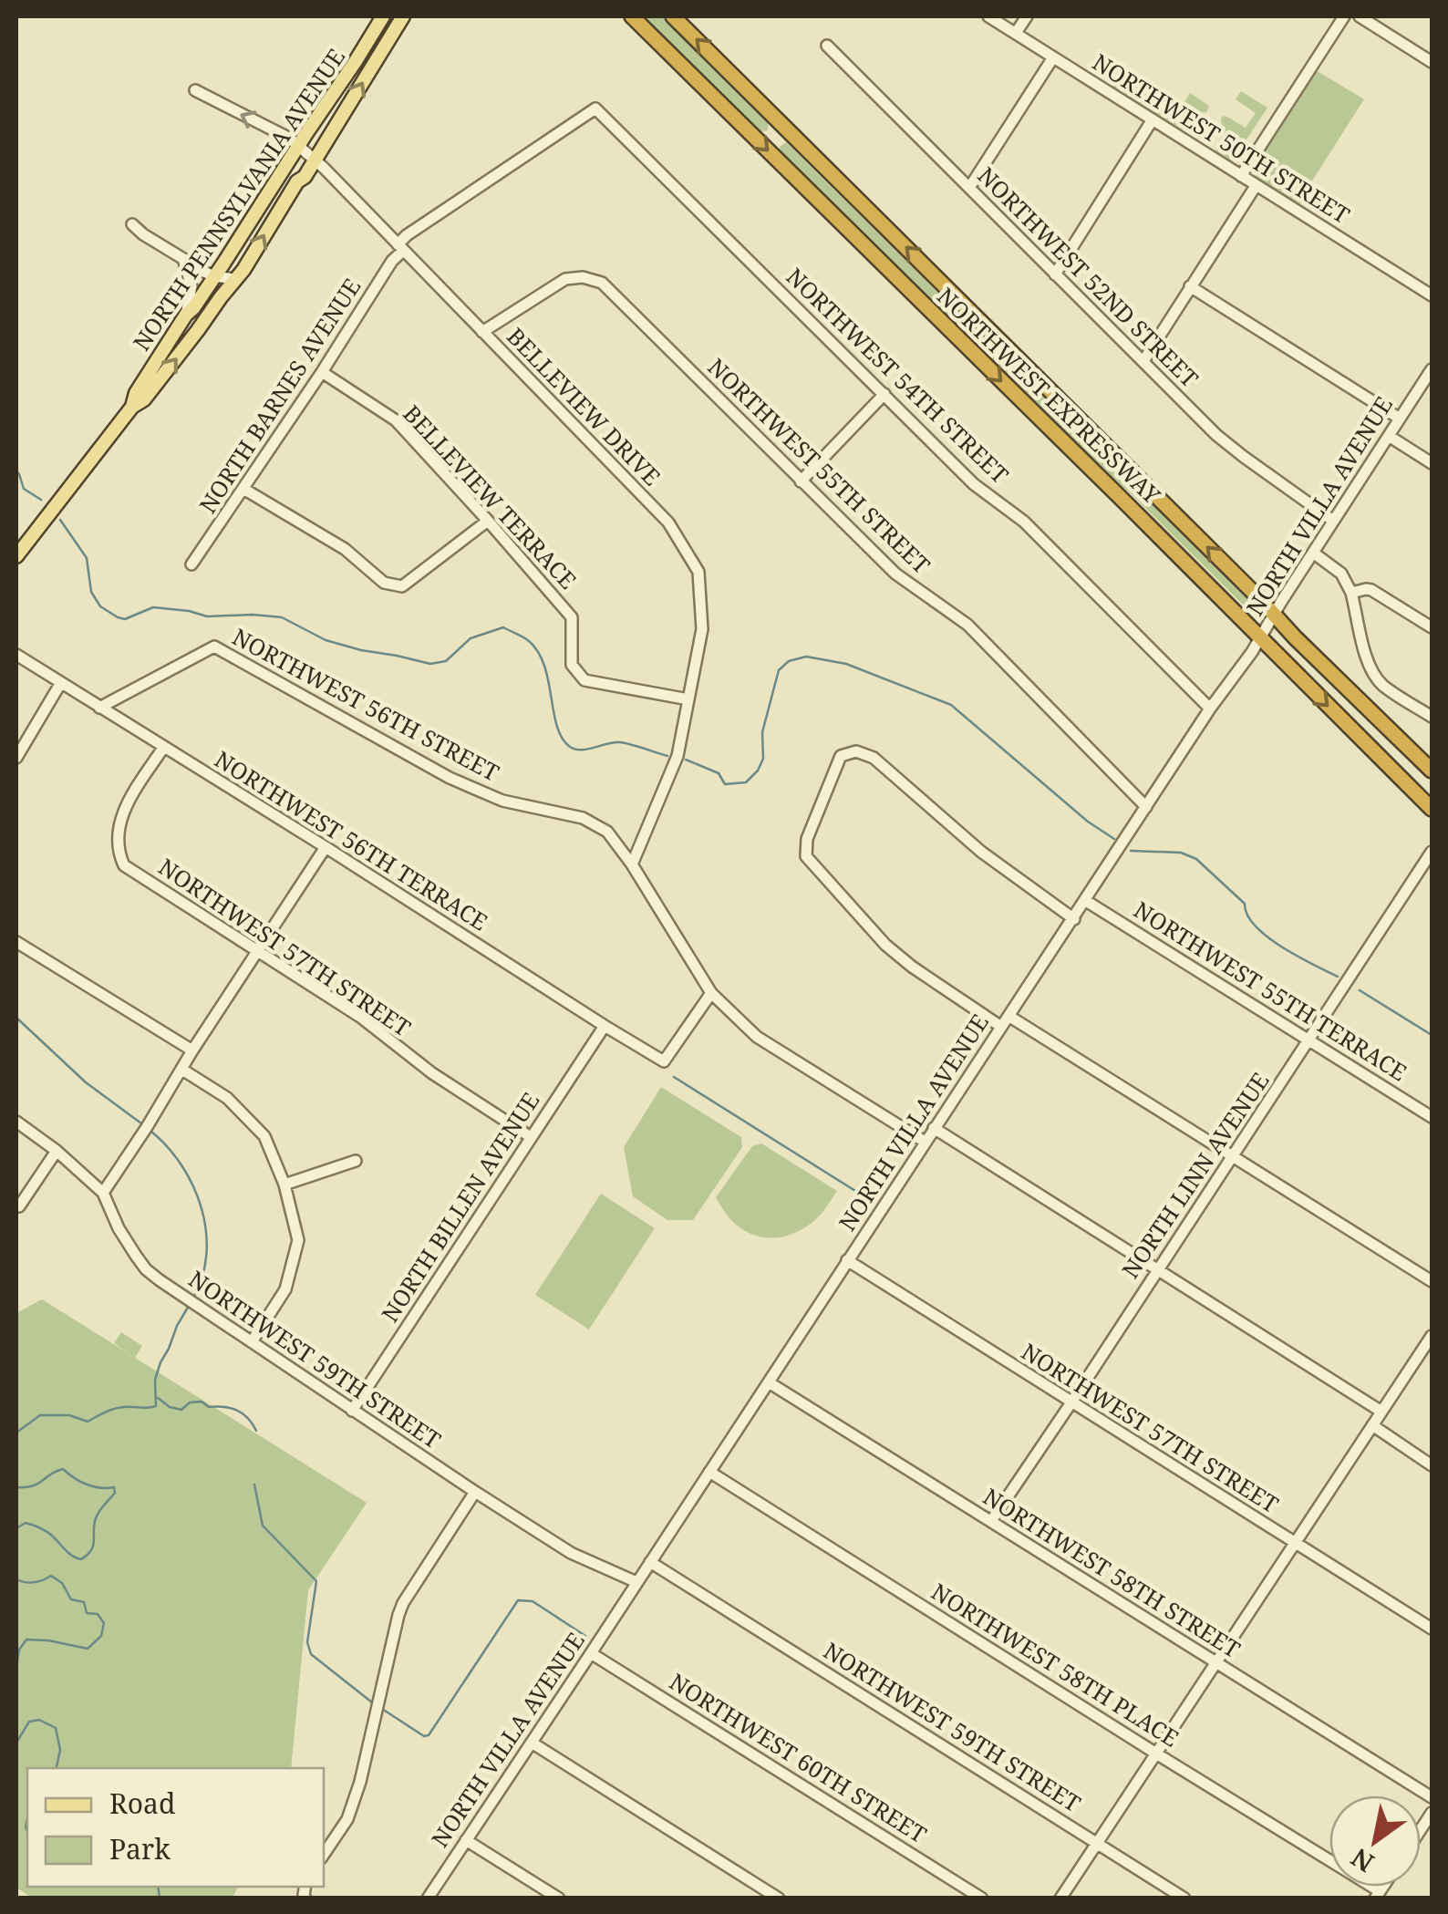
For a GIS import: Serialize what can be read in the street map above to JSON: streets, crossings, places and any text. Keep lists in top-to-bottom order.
{
  "streets": {
    "highway": ["NORTHWEST EXPRESSWAY"],
    "main road": ["NORTH PENNSYLVANIA AVENUE"],
    "street": [
      "NORTHWEST 50TH STREET",
      "NORTHWEST 52ND STREET",
      "NORTHWEST 54TH STREET",
      "NORTH BARNES AVENUE",
      "BELLEVIEW DRIVE",
      "NORTHWEST 55TH STREET",
      "BELLEVIEW TERRACE",
      "NORTH VILLA AVENUE",
      "NORTHWEST 56TH STREET",
      "NORTHWEST 56TH TERRACE",
      "NORTHWEST 57TH STREET",
      "NORTHWEST 55TH TERRACE",
      "NORTH LINN AVENUE",
      "NORTH BILLEN AVENUE",
      "NORTHWEST 59TH STREET",
      "NORTHWEST 58TH STREET",
      "NORTHWEST 58TH PLACE",
      "NORTHWEST 60TH STREET"
    ]
  },
  "crossings": [
    ["NORTH PENNSYLVANIA AVENUE", "BELLEVIEW DRIVE"],
    ["NORTHWEST 52ND STREET", "NORTH VILLA AVENUE"],
    ["NORTHWEST 54TH STREET", "NORTH BARNES AVENUE"],
    ["NORTHWEST 54TH STREET", "NORTH VILLA AVENUE"],
    ["NORTH BARNES AVENUE", "BELLEVIEW DRIVE"],
    ["NORTH BARNES AVENUE", "BELLEVIEW TERRACE"],
    ["NORTHWEST EXPRESSWAY", "NORTH VILLA AVENUE"],
    ["BELLEVIEW DRIVE", "NORTHWEST 55TH STREET"],
    ["BELLEVIEW DRIVE", "BELLEVIEW TERRACE"],
    ["BELLEVIEW DRIVE", "NORTHWEST 56TH STREET"],
    ["NORTHWEST 55TH STREET", "NORTH VILLA AVENUE"],
    ["NORTH VILLA AVENUE", "NORTHWEST 56TH STREET"],
    ["NORTH VILLA AVENUE", "NORTHWEST 57TH STREET"],
    ["NORTH VILLA AVENUE", "NORTHWEST 55TH TERRACE"],
    ["NORTH VILLA AVENUE", "NORTHWEST 59TH STREET"],
    ["NORTH VILLA AVENUE", "NORTHWEST 58TH STREET"],
    ["NORTH VILLA AVENUE", "NORTHWEST 58TH PLACE"],
    ["NORTH VILLA AVENUE", "NORTHWEST 60TH STREET"],
    ["NORTHWEST 56TH STREET", "NORTHWEST 56TH TERRACE"],
    ["NORTHWEST 56TH TERRACE", "NORTHWEST 57TH STREET"],
    ["NORTHWEST 56TH TERRACE", "NORTH BILLEN AVENUE"],
    ["NORTHWEST 57TH STREET", "NORTH LINN AVENUE"],
    ["NORTHWEST 57TH STREET", "NORTH BILLEN AVENUE"],
    ["NORTHWEST 55TH TERRACE", "NORTH LINN AVENUE"],
    ["NORTH LINN AVENUE", "NORTHWEST 58TH STREET"],
    ["NORTH BILLEN AVENUE", "NORTHWEST 59TH STREET"]
  ],
  "legend": ["Road", "Park"],
  "north": "bottom left"
}
